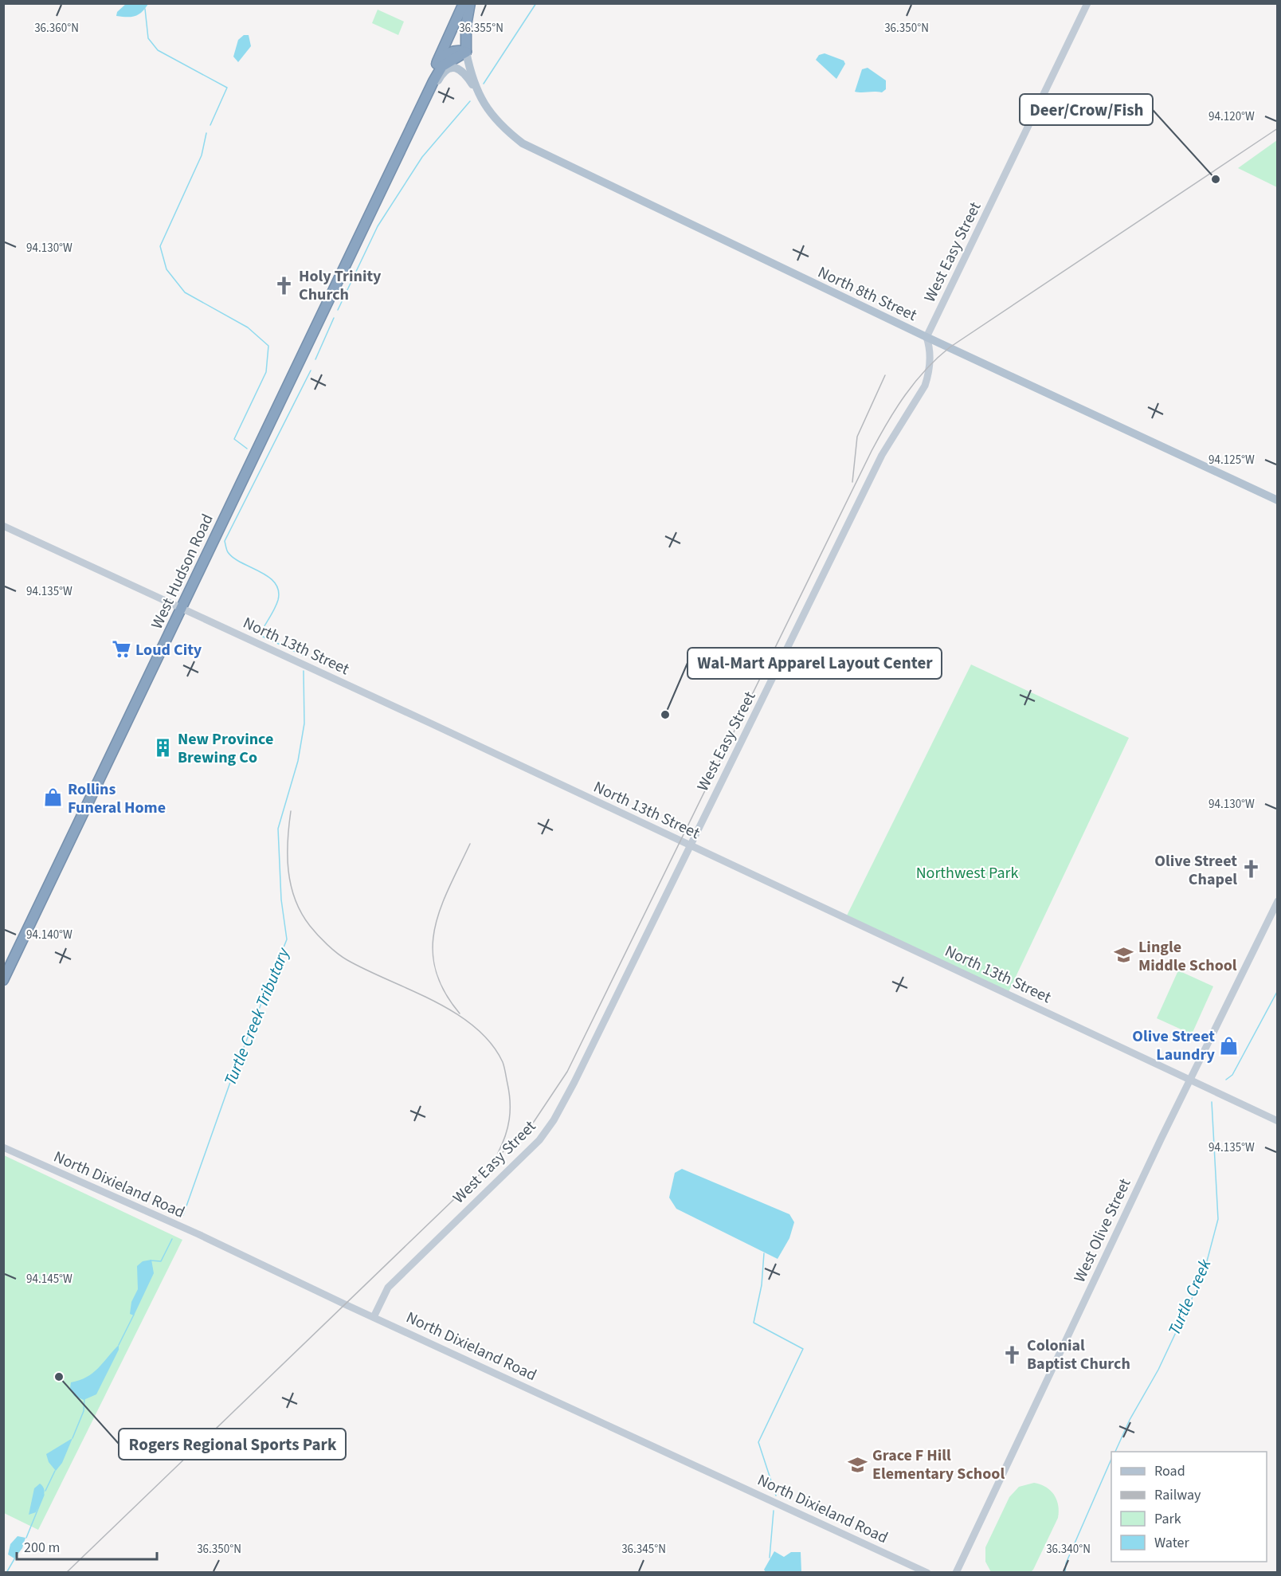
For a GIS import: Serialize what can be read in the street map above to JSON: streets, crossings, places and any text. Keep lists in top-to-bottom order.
{
  "streets": {
    "highway": ["West Hudson Road"],
    "main road": [
      "West Easy Street",
      "North 8th Street",
      "North 13th Street",
      "North Dixieland Road",
      "West Olive Street"
    ]
  },
  "crossings": [
    ["West Easy Street", "North 8th Street"],
    ["West Easy Street", "North 13th Street"],
    ["West Easy Street", "North Dixieland Road"],
    ["North 8th Street", "West Hudson Road"],
    ["West Hudson Road", "North 13th Street"],
    ["North 13th Street", "West Olive Street"]
  ],
  "water": ["Turtle Creek Tributary", "Turtle Creek"],
  "parks": ["Northwest Park"],
  "places": {
    "other": ["Deer/Crow/Fish", "Wal-Mart Apparel Layout Center", "Rogers Regional Sports Park"],
    "church": ["Holy Trinity Church", "Olive Street Chapel", "Colonial Baptist Church"],
    "supermarket": ["Loud City"],
    "building": ["New Province Brewing Co"],
    "shop": ["Rollins Funeral Home", "Olive Street Laundry"],
    "school or university": ["Lingle Middle School", "Grace F Hill Elementary School"]
  },
  "legend": [
    "Road",
    "Railway",
    "Park",
    "Water"
  ],
  "scale_bar": "200 m",
  "coordinates": [
    "36.360°N",
    "36.355°N",
    "36.350°N",
    "94.120°W",
    "94.130°W",
    "94.125°W",
    "94.135°W",
    "94.140°W",
    "94.145°W",
    "36.345°N",
    "36.340°N"
  ]
}
